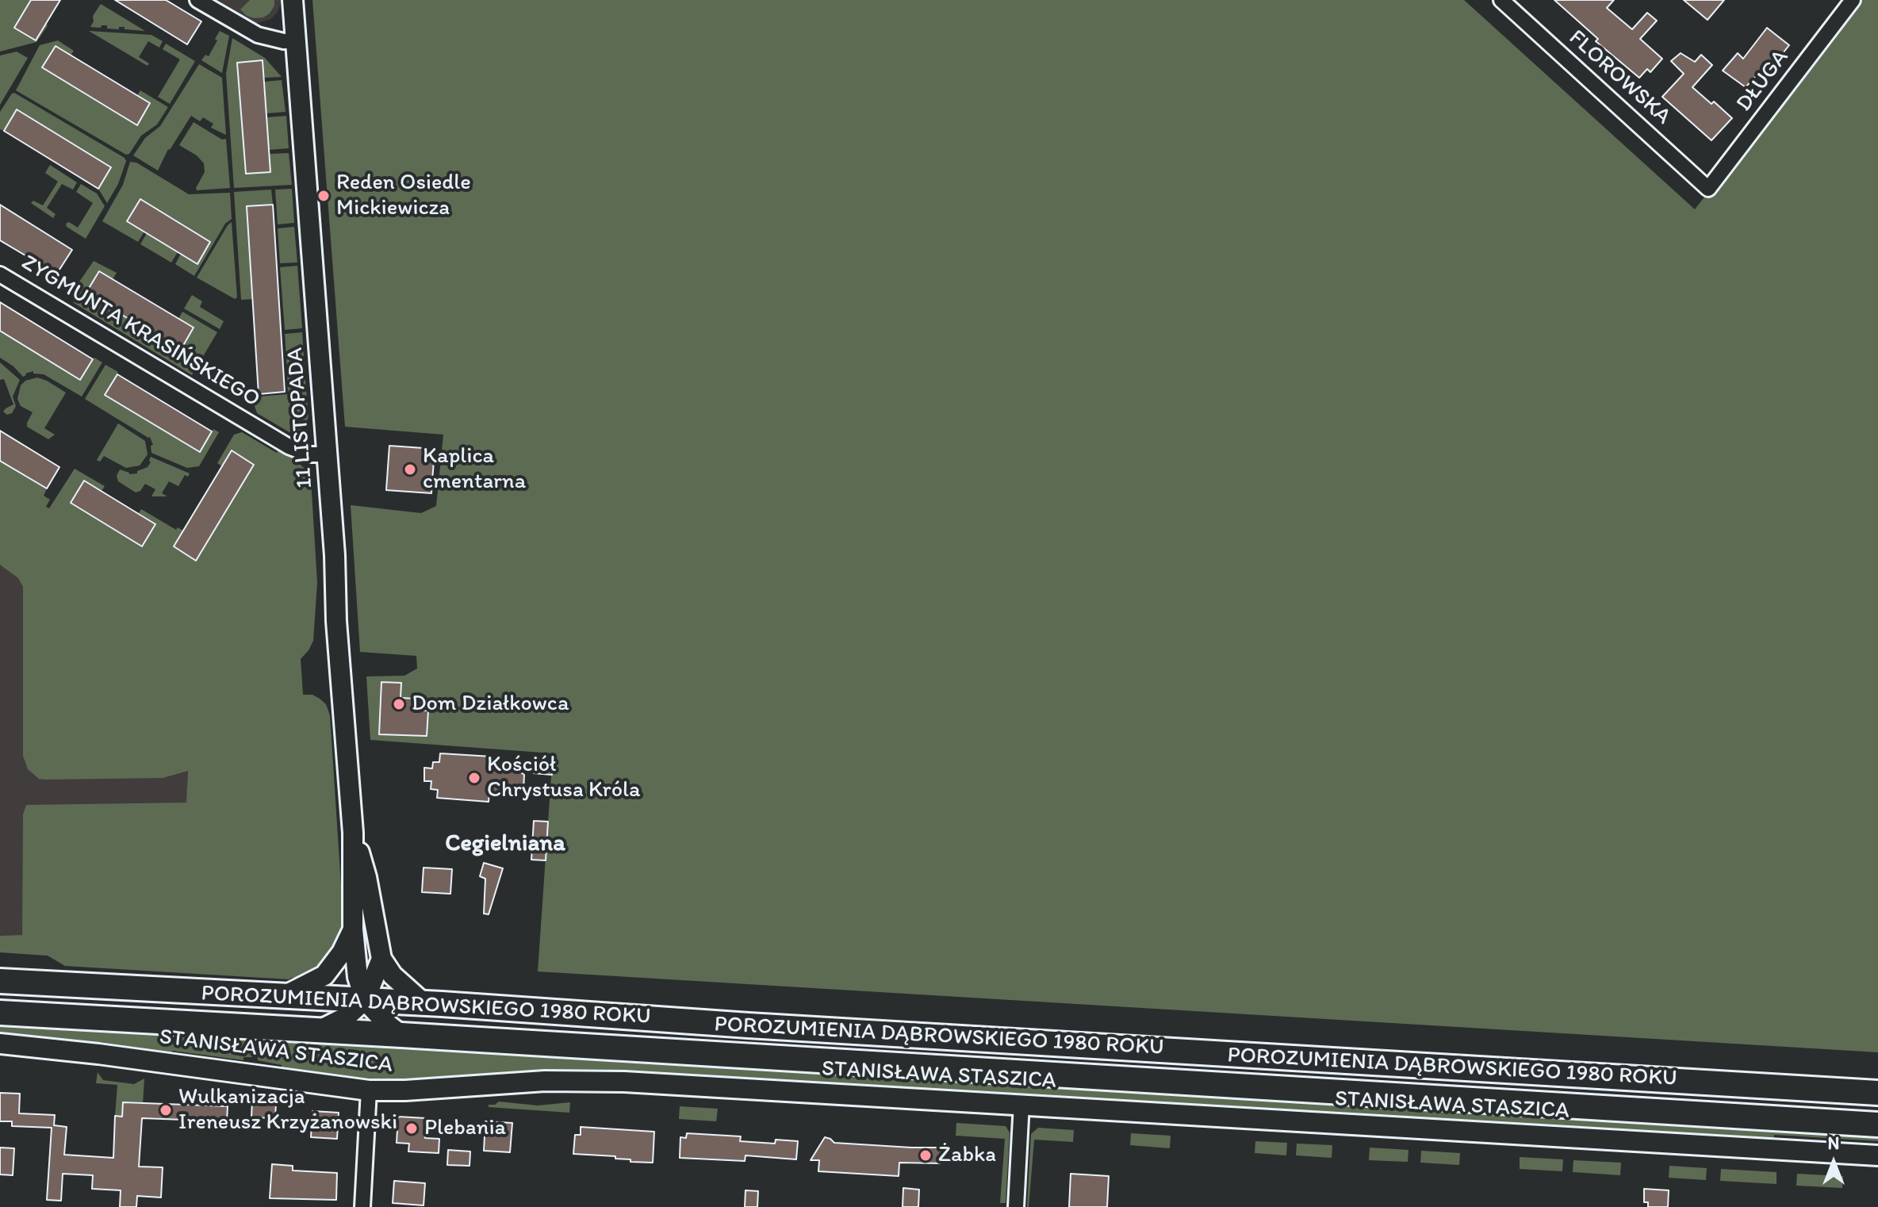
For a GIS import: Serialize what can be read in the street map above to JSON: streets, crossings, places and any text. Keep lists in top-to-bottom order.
{
  "streets": {
    "main road": ["POROZUMIENIA DĄBROWSKIEGO 1980 ROKU"],
    "street": [
      "FLOROWSKA",
      "DŁUGA",
      "ZYGMUNTA KRASIŃSKIEGO",
      "11 LISTOPADA",
      "STANISŁAWA STASZICA"
    ]
  },
  "crossings": [
    ["FLOROWSKA", "DŁUGA"],
    ["ZYGMUNTA KRASIŃSKIEGO", "11 LISTOPADA"],
    ["11 LISTOPADA", "POROZUMIENIA DĄBROWSKIEGO 1980 ROKU"]
  ],
  "districts": ["Cegielniana"],
  "places": [
    "Reden Osiedle Mickiewicza",
    "Kaplica cmentarna",
    "Dom Działkowca",
    "Kościół Chrystusa Króla",
    "Wulkanizacja Ireneusz Krzyżanowski",
    "Plebania",
    "Żabka"
  ],
  "north": "top"
}
